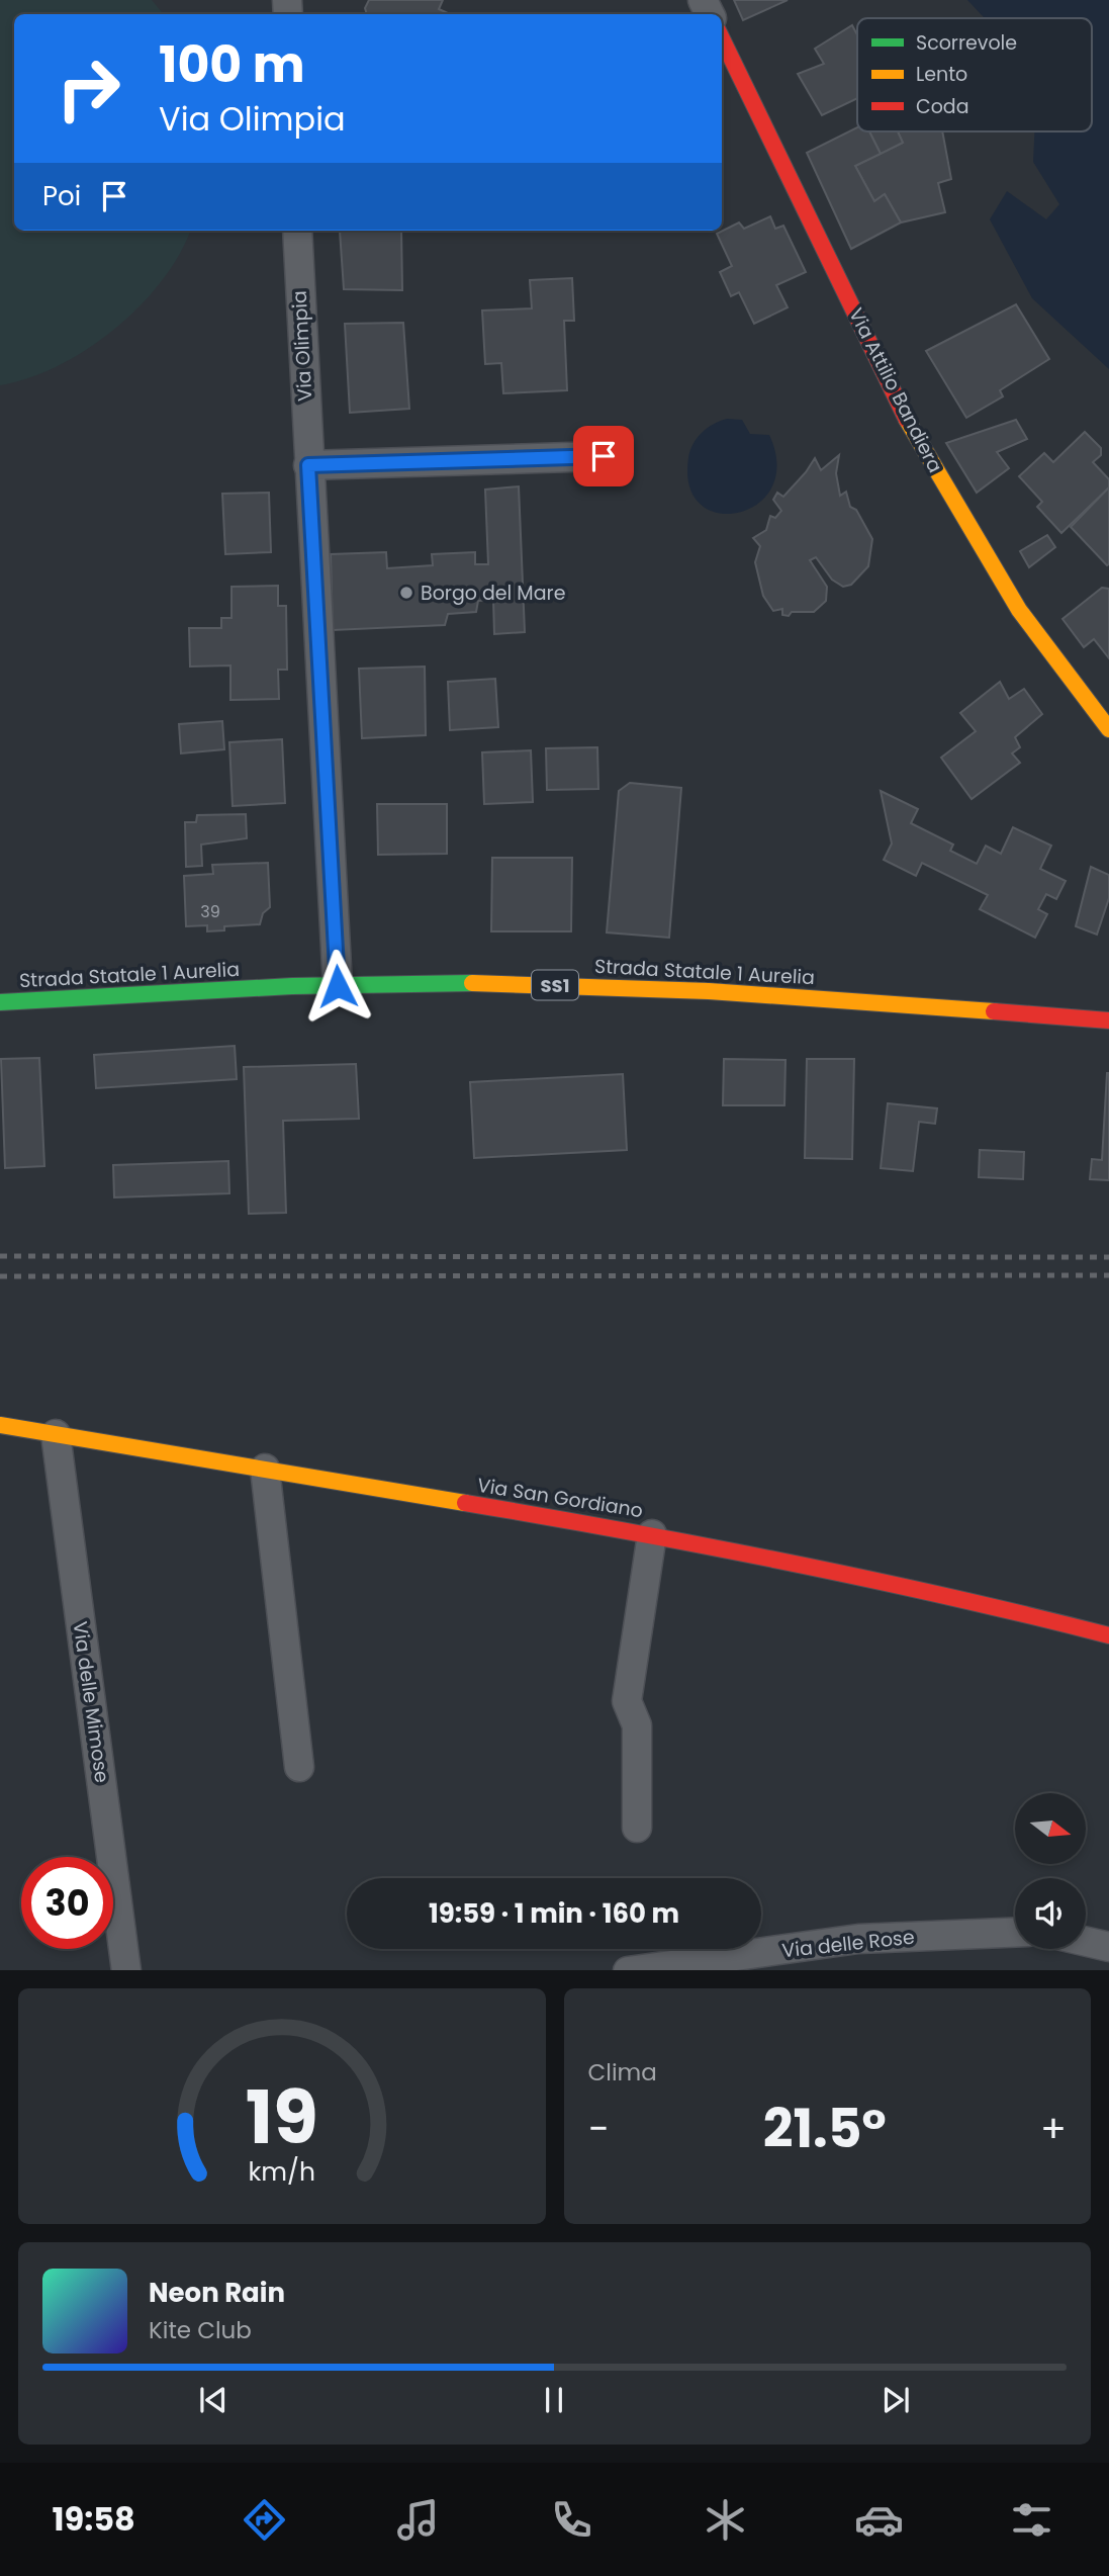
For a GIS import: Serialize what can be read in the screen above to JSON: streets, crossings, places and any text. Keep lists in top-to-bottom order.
{
  "streets": {
    "street": [
      "Via Olimpia",
      "Via Attilio Bandiera",
      "Strada Statale 1 Aurelia",
      "SS1",
      "Via San Gordiano",
      "Via delle Mimose",
      "Via delle Rose"
    ]
  },
  "crossings": [
    ["Via Olimpia", "Strada Statale 1 Aurelia"],
    ["Via San Gordiano", "Via delle Mimose"]
  ],
  "places": ["Borgo del Mare"],
  "house_numbers": ["39"],
  "legend": ["Scorrevole", "Lento", "Coda"],
  "north": "right",
  "page": {
    "turn": ["100 m", "Via Olimpia"],
    "then": "Poi",
    "limit": "30",
    "trip": "19:59 · 1 min · 160 m",
    "tile": "Clima",
    "heat": ["−", "21.5°", "+"],
    "song": ["Neon Rain", "Kite Club"],
    "tabs": "19:58",
    "gauge": ["19", "km/h"]
  }
}
